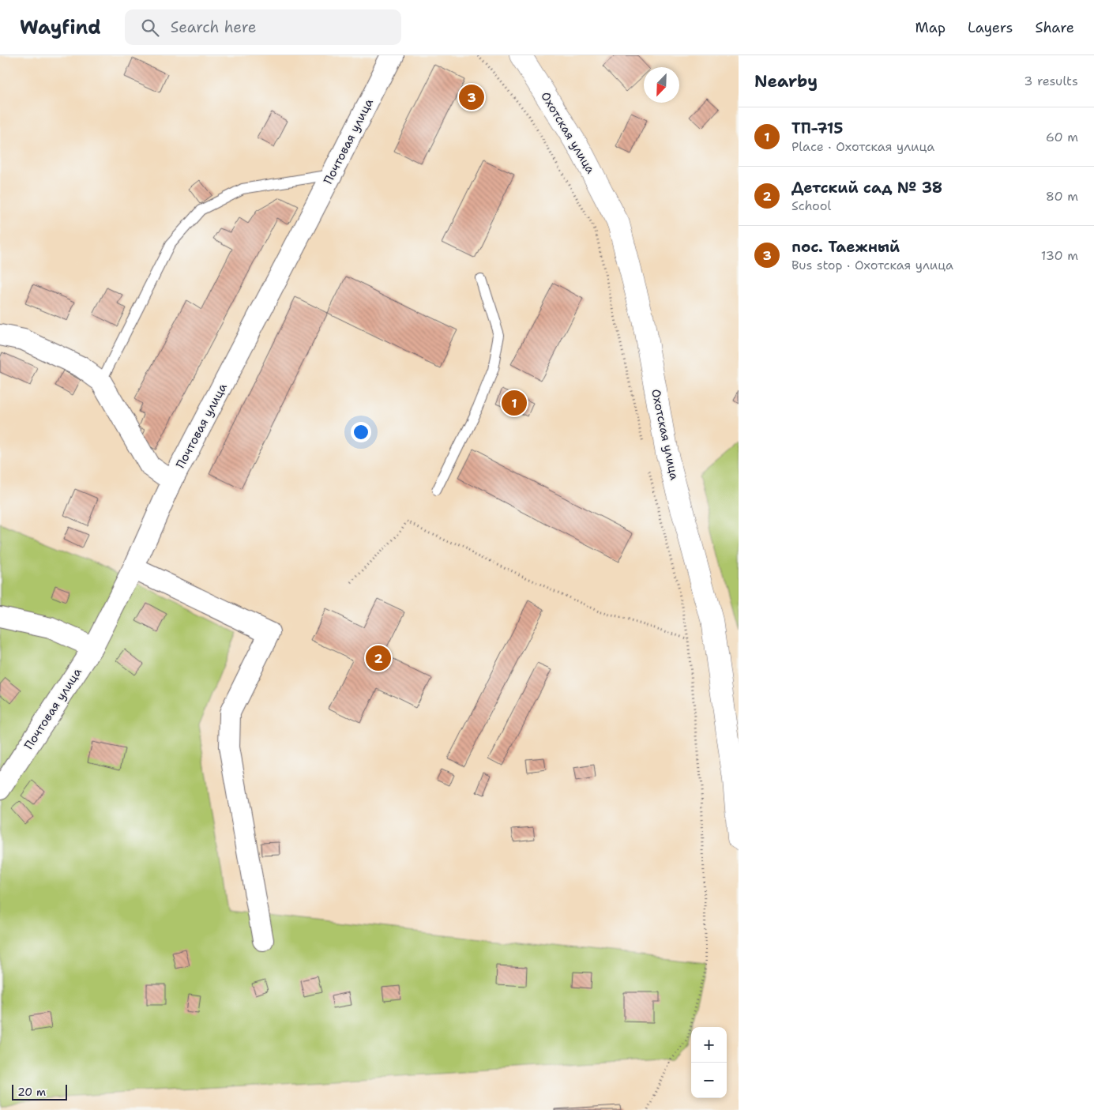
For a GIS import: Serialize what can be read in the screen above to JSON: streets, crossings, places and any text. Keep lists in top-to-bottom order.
{
  "streets": {
    "street": ["Охотская улица", "Почтовая улица"]
  },
  "scale_bar": "20 m",
  "north": "bottom left",
  "page": {
    "header": "Wayfind",
    "search": "Search here",
    "nav": ["Map", "Layers", "Share"],
    "heading": ["Nearby", "3 results"],
    "pins": ["3", "1", "2"],
    "list": [
      {
        "mark": "1",
        "name": "ТП-715",
        "note": "Place · Охотская улица",
        "value": "60 m"
      },
      {
        "mark": "2",
        "name": "Детский сад № 38",
        "note": "School",
        "value": "80 m"
      },
      {
        "mark": "3",
        "name": "пос. Таежный",
        "note": "Bus stop · Охотская улица",
        "value": "130 m"
      }
    ],
    "map_buttons": ["+", "−"],
    "scale": "20 m"
  }
}
